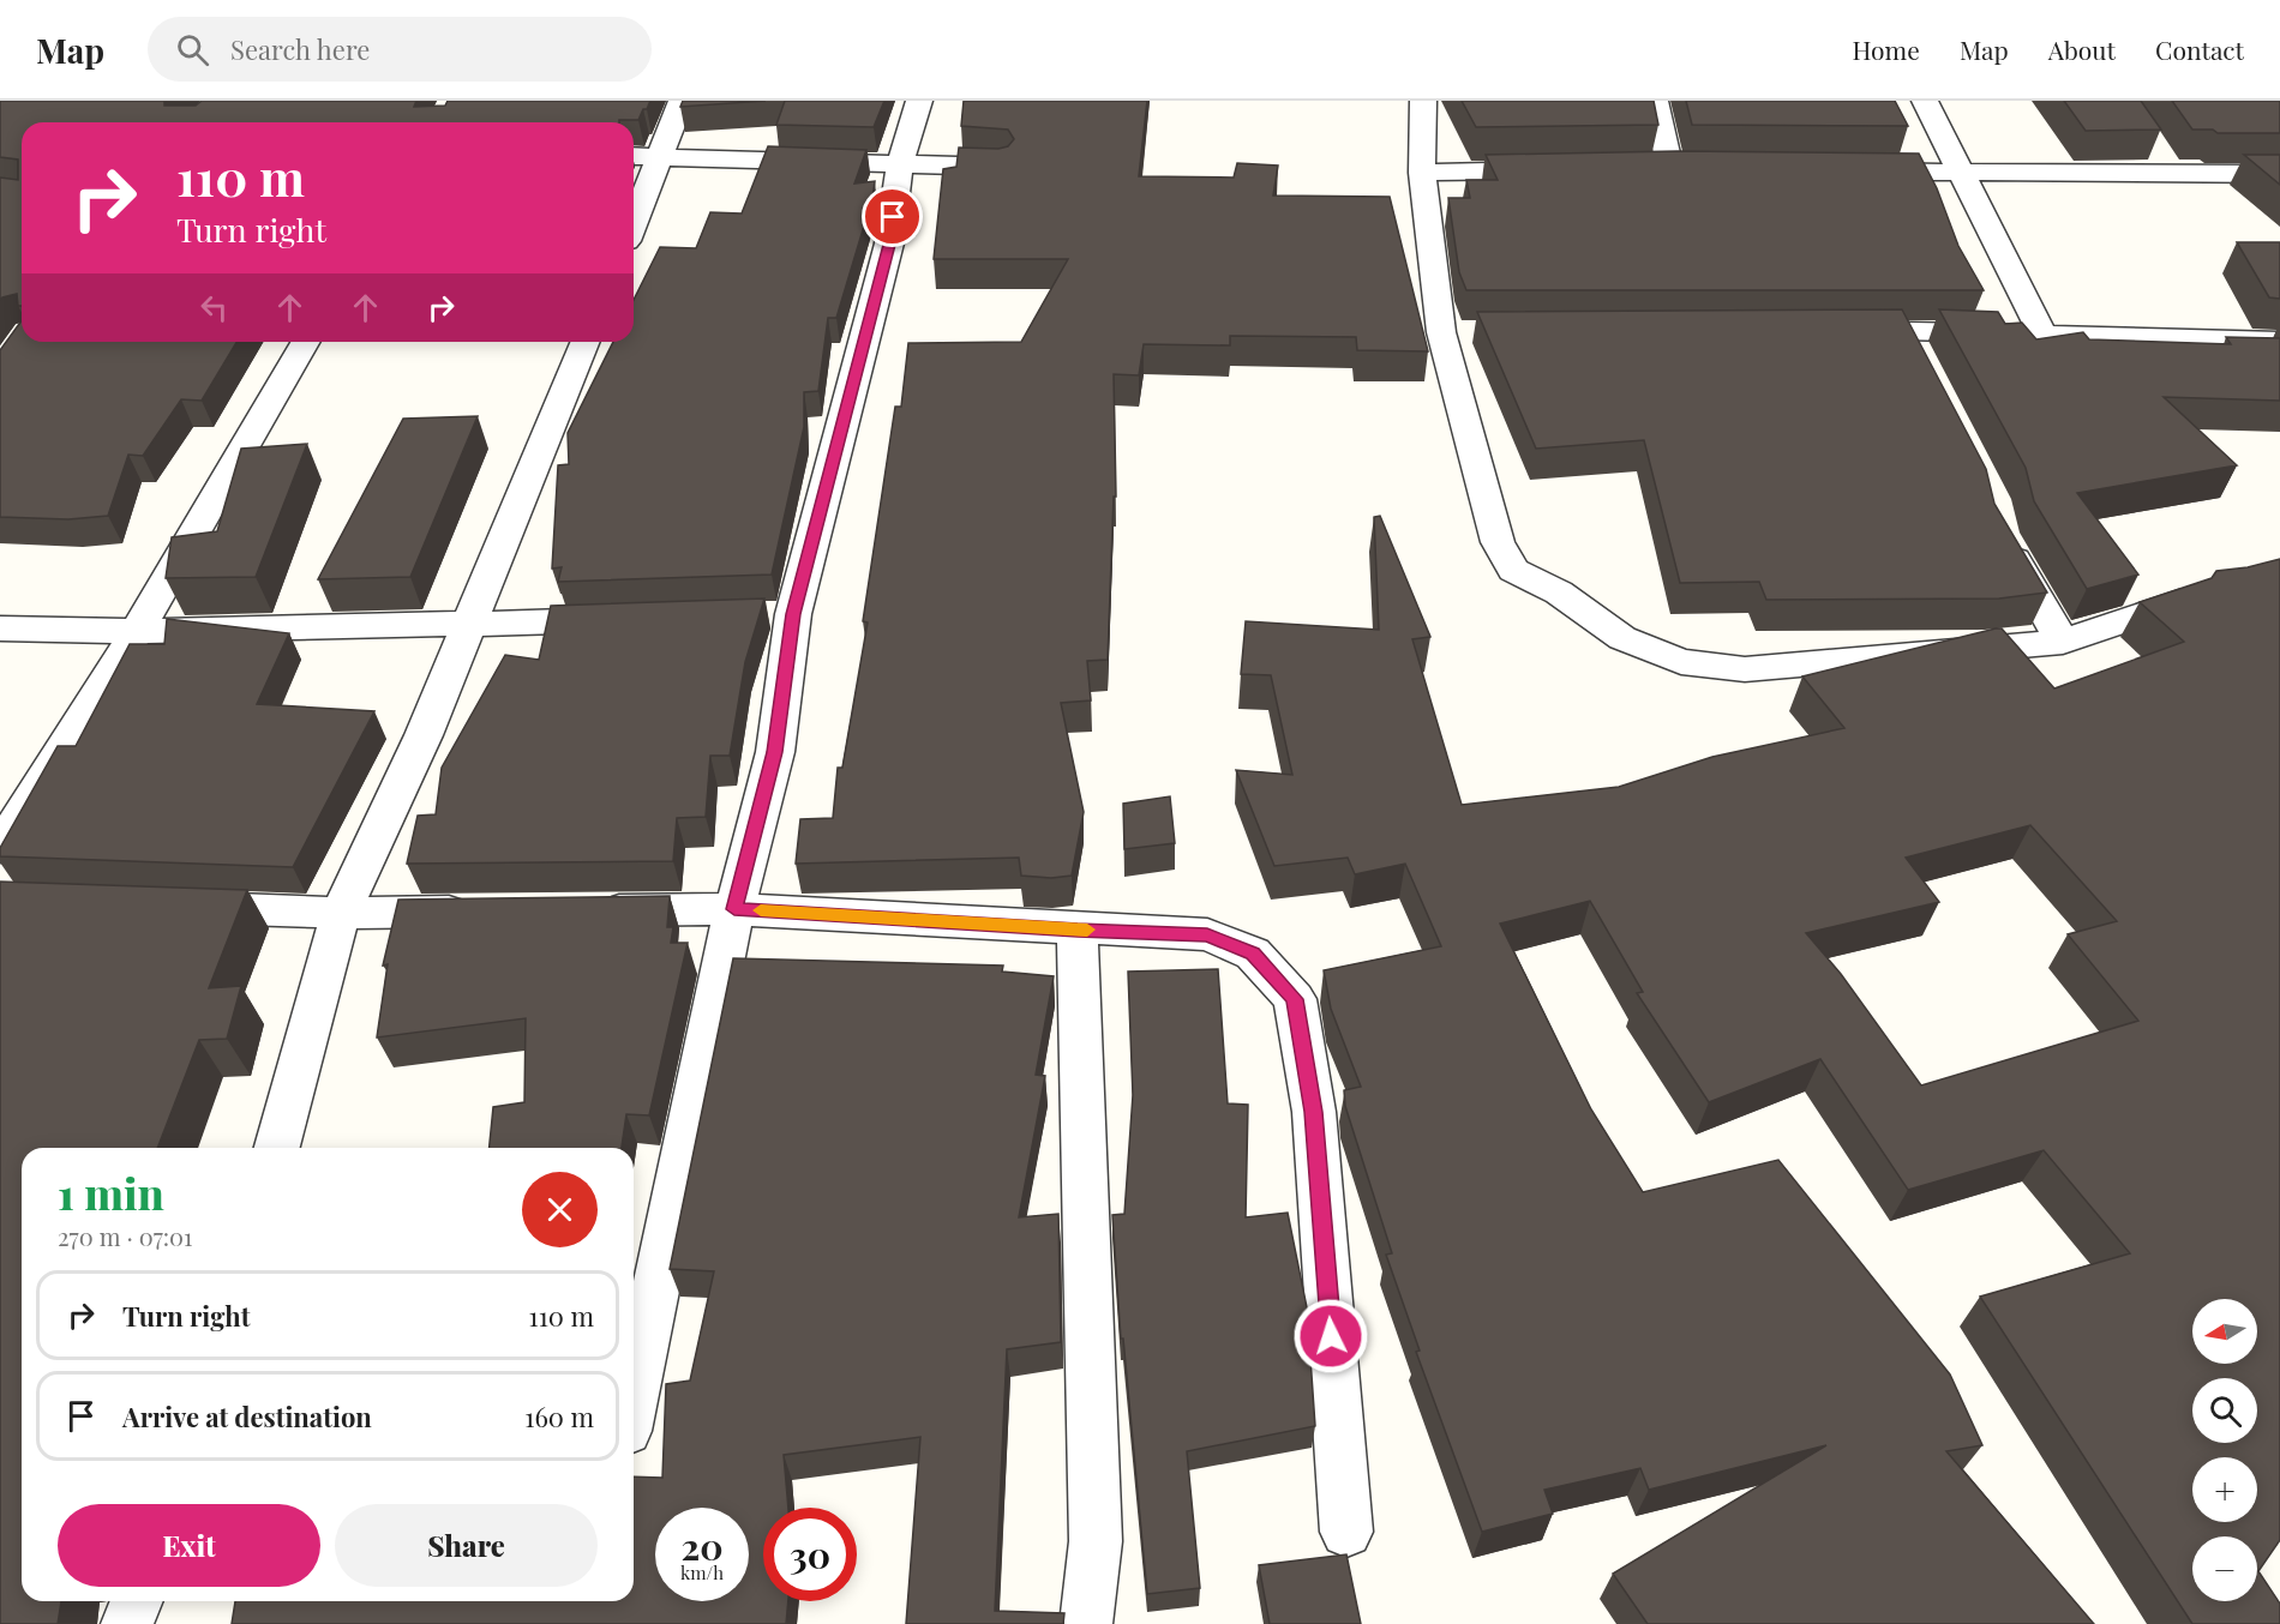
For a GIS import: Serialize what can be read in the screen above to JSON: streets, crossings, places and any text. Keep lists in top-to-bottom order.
{
  "north": "left",
  "page": {
    "header": "Map",
    "search": "Search here",
    "nav": [
      "Home",
      "Map",
      "About",
      "Contact"
    ],
    "turn": ["110 m", "Turn right"],
    "heading": ["1 min", "270 m · 07:01"],
    "list": [
      {
        "name": "Turn right",
        "value": "110 m"
      },
      {
        "name": "Arrive at destination",
        "value": "160 m"
      }
    ],
    "map_buttons": ["+", "−"],
    "buttons": ["Exit", "Share"],
    "speed": "20 km/h",
    "limit": "30"
  }
}
